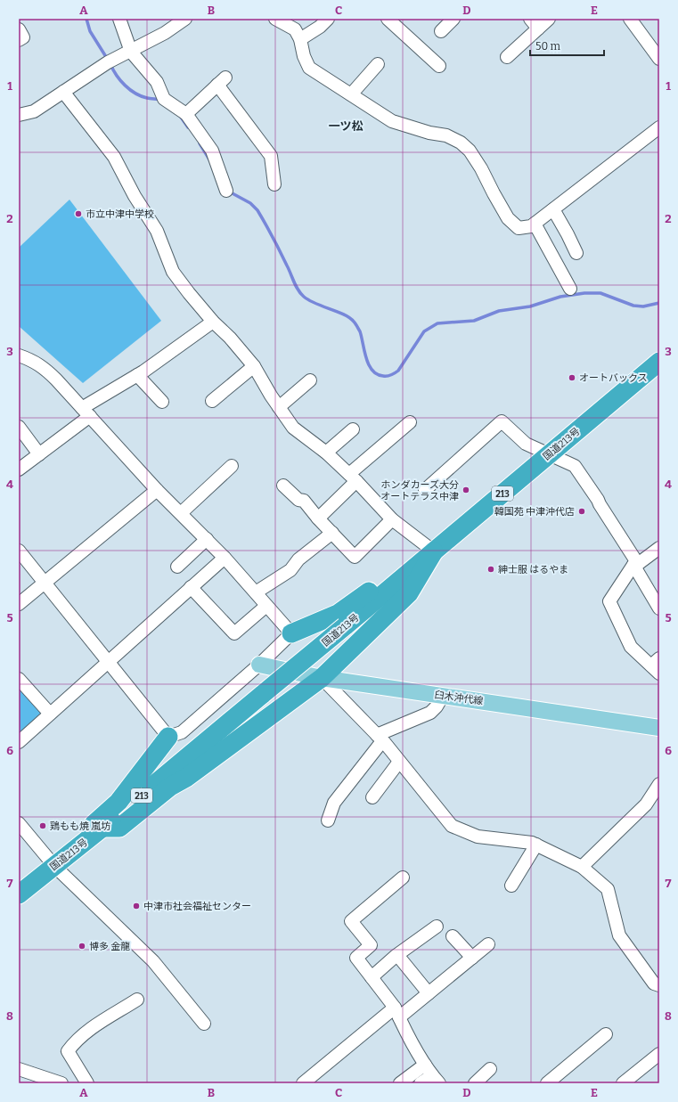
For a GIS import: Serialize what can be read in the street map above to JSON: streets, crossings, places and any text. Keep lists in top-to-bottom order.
{
  "streets": {
    "highway": ["国道213号", "213"],
    "main road": ["臼木沖代線"]
  },
  "districts": ["一ツ松"],
  "places": [
    "市立中津中学校",
    "オートバックス",
    "ホンダカーズ大分 オートテラス中津",
    "韓国苑 中津沖代店",
    "紳士服 はるやま",
    "鶏もも焼 嵐坊",
    "中津市社会福祉センター",
    "博多 金龍"
  ],
  "scale_bar": "50 m",
  "grid": {
    "columns": [
      "A",
      "B",
      "C",
      "D",
      "E"
    ],
    "rows": [
      "1",
      "2",
      "3",
      "4",
      "5",
      "6",
      "7",
      "8"
    ]
  }
}
